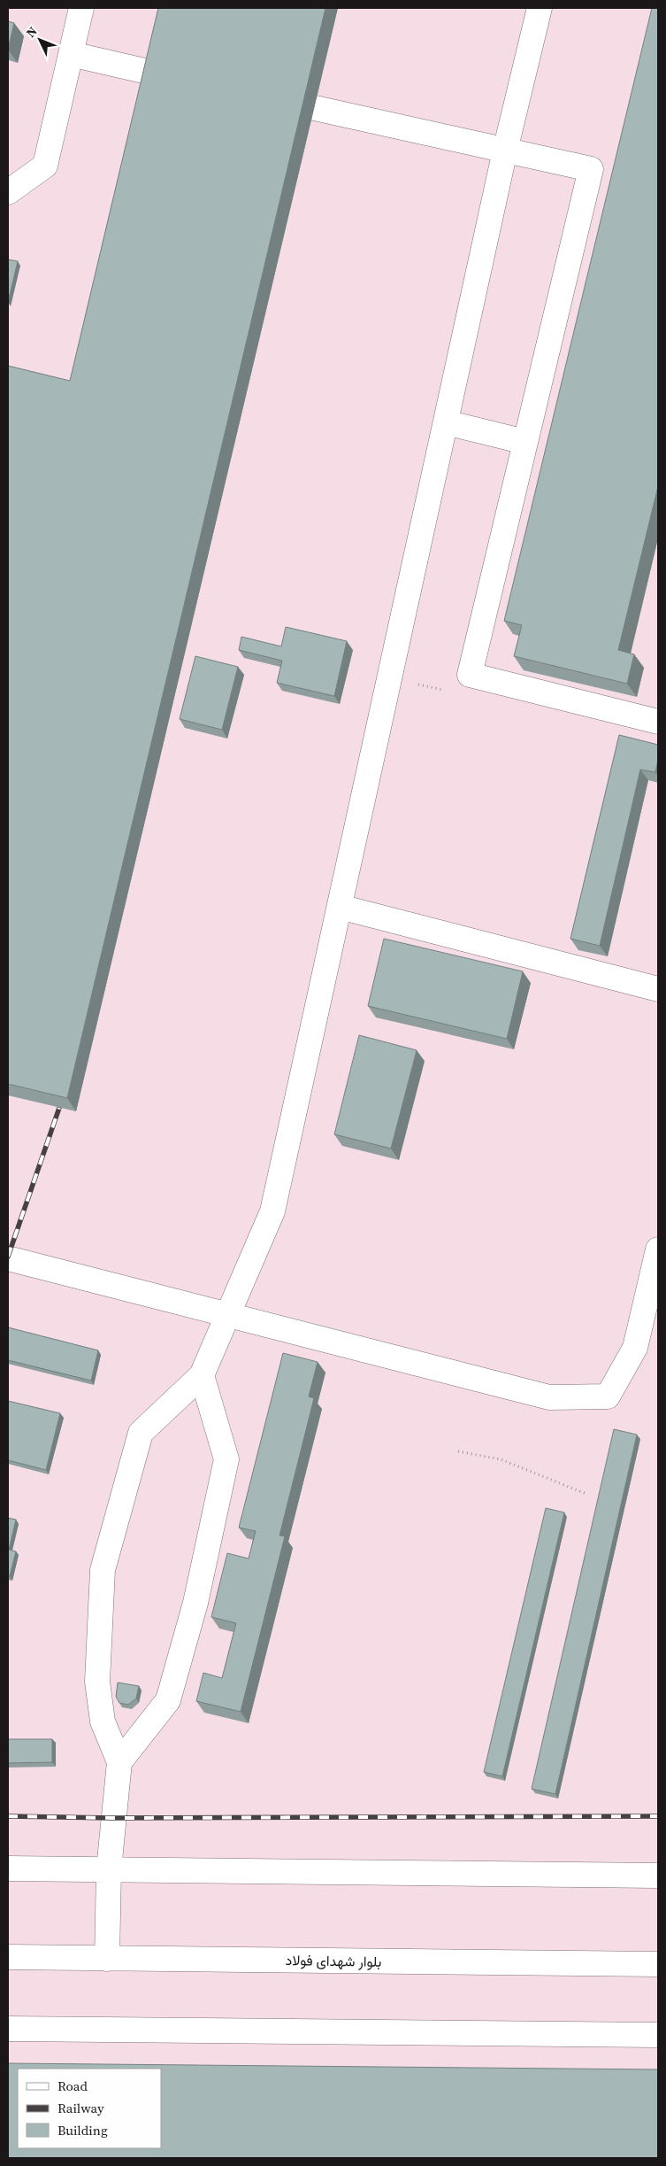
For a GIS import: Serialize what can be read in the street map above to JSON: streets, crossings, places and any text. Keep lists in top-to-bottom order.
{
  "streets": {
    "street": ["بلوار شهدای فولاد"]
  },
  "legend": ["Road", "Railway", "Building"],
  "north": "top left"
}
